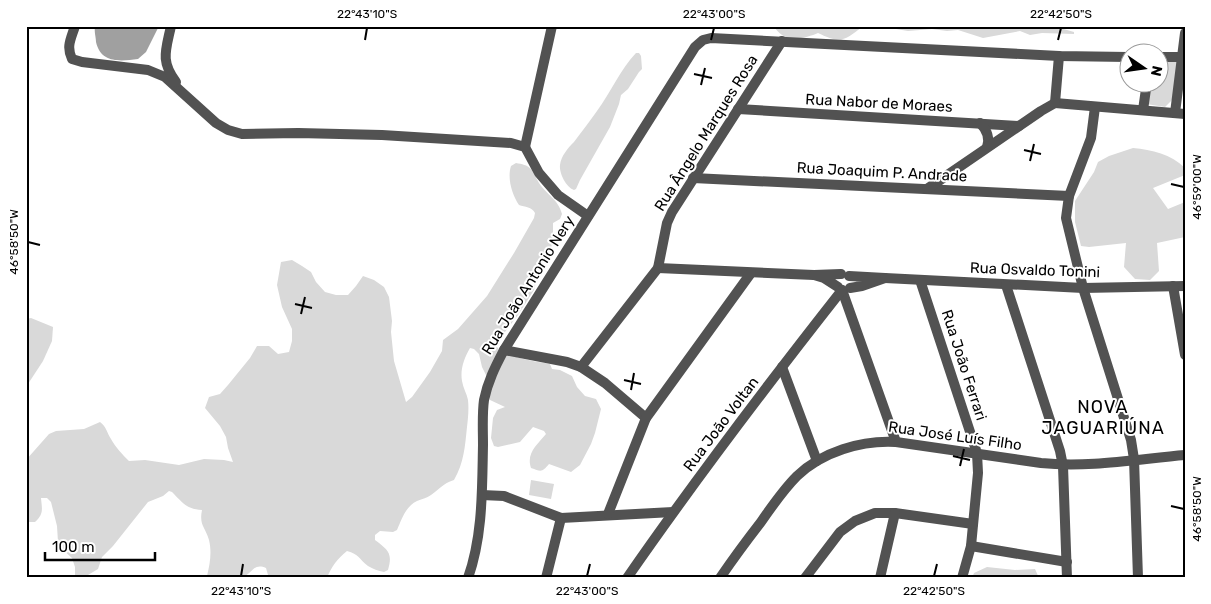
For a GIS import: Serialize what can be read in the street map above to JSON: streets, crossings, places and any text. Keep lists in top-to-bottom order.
{
  "streets": {
    "street": [
      "Rua Nabor de Moraes",
      "Rua Ângelo Marques Rosa",
      "Rua Joaquim P. Andrade",
      "Rua Osvaldo Tonini",
      "Rua João Antonio Nery",
      "Rua João Ferrari",
      "Rua João Voltan",
      "Rua José Luís Filho"
    ]
  },
  "crossings": [
    ["Rua Nabor de Moraes", "Rua Ângelo Marques Rosa"],
    ["Rua Ângelo Marques Rosa", "Rua Joaquim P. Andrade"],
    ["Rua Ângelo Marques Rosa", "Rua Osvaldo Tonini"],
    ["Rua Ângelo Marques Rosa", "Rua João Antonio Nery"],
    ["Rua Osvaldo Tonini", "Rua João Ferrari"],
    ["Rua Osvaldo Tonini", "Rua João Voltan"],
    ["Rua João Ferrari", "Rua José Luís Filho"]
  ],
  "districts": ["NOVA JAGUARIÚNA"],
  "scale_bar": "100 m",
  "north": "right",
  "coordinates": [
    "22°43'10\"S",
    "22°43'00\"S",
    "22°42'50\"S",
    "46°59'00\"W",
    "46°58'50\"W"
  ]
}
